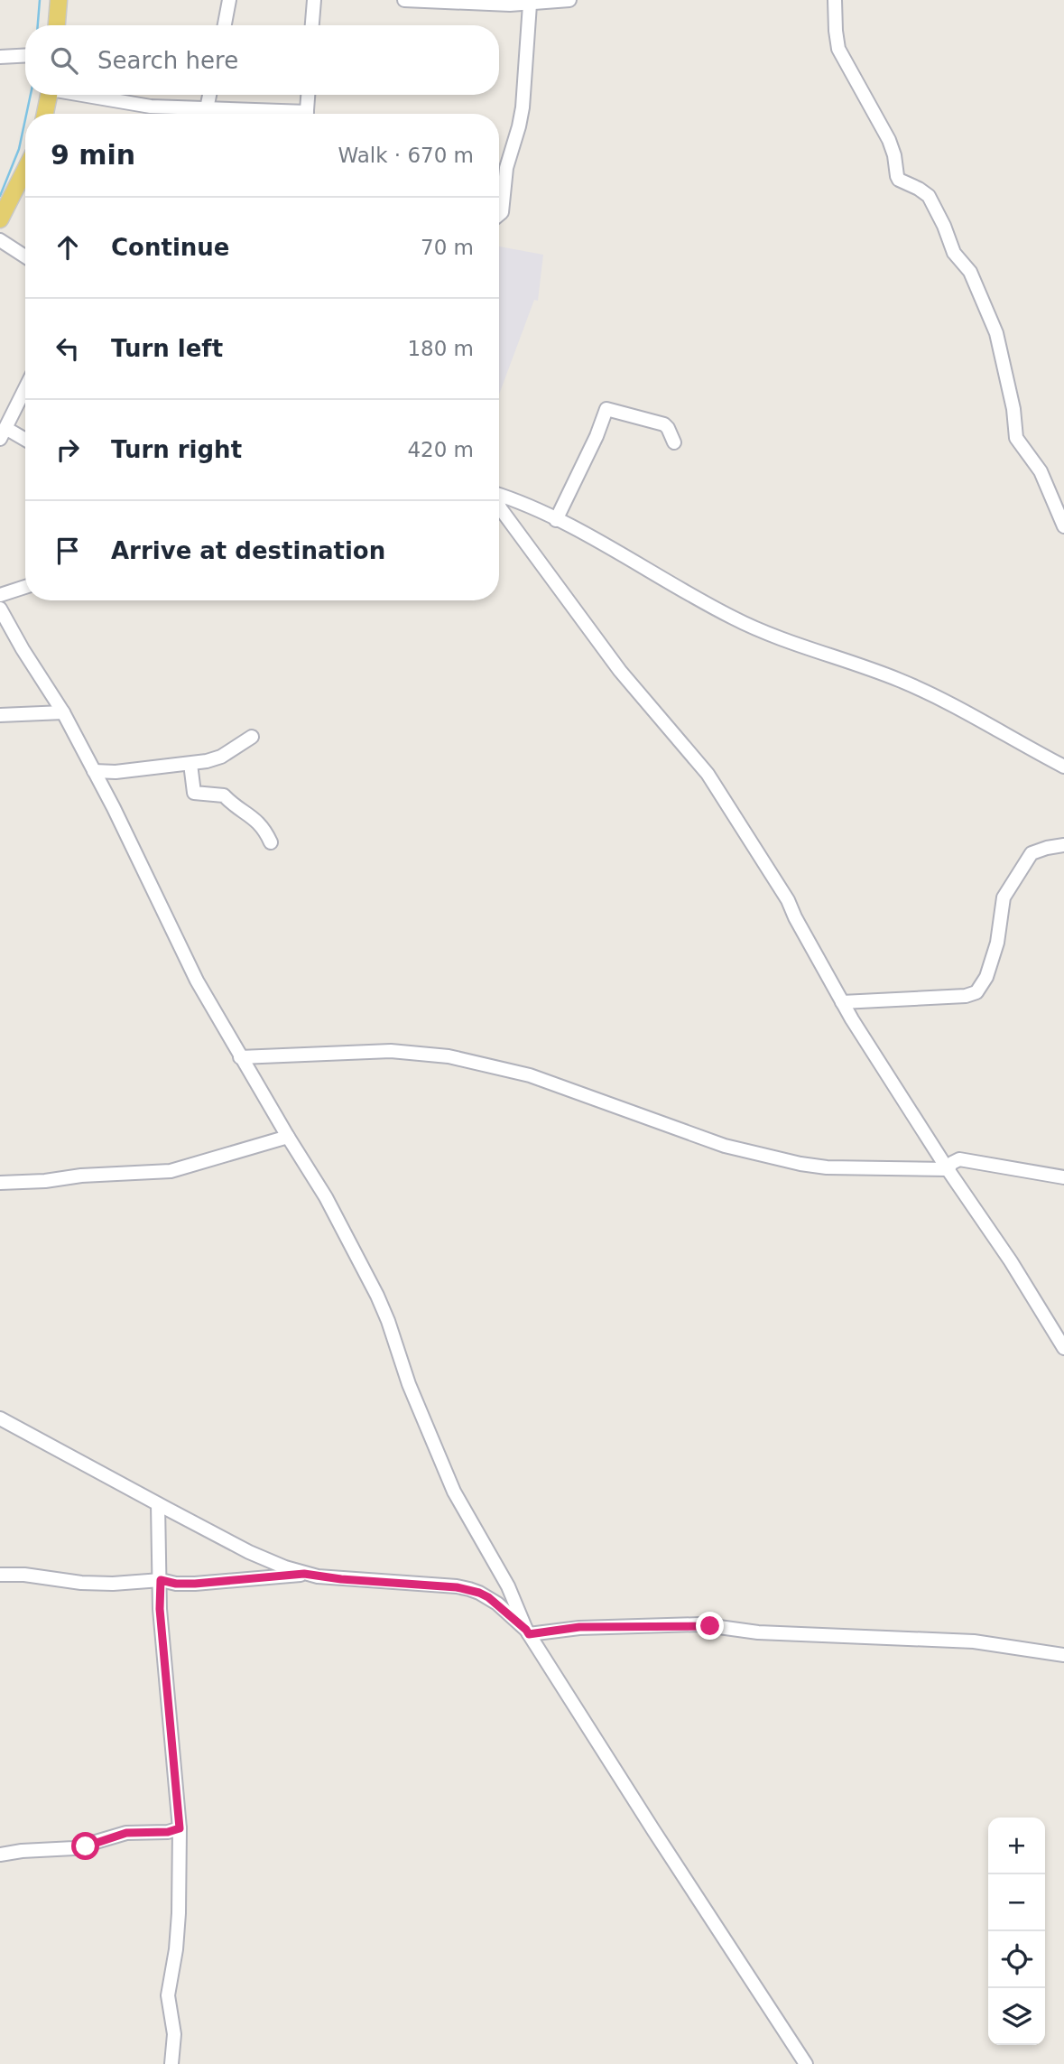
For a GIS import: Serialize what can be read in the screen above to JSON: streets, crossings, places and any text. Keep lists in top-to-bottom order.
{
  "page": {
    "search": "Search here",
    "heading": ["9 min", "Walk · 670 m"],
    "list": [
      ["Continue", "70 m"],
      ["Turn left", "180 m"],
      ["Turn right", "420 m"],
      "Arrive at destination"
    ],
    "map_buttons": ["+", "−"]
  }
}
